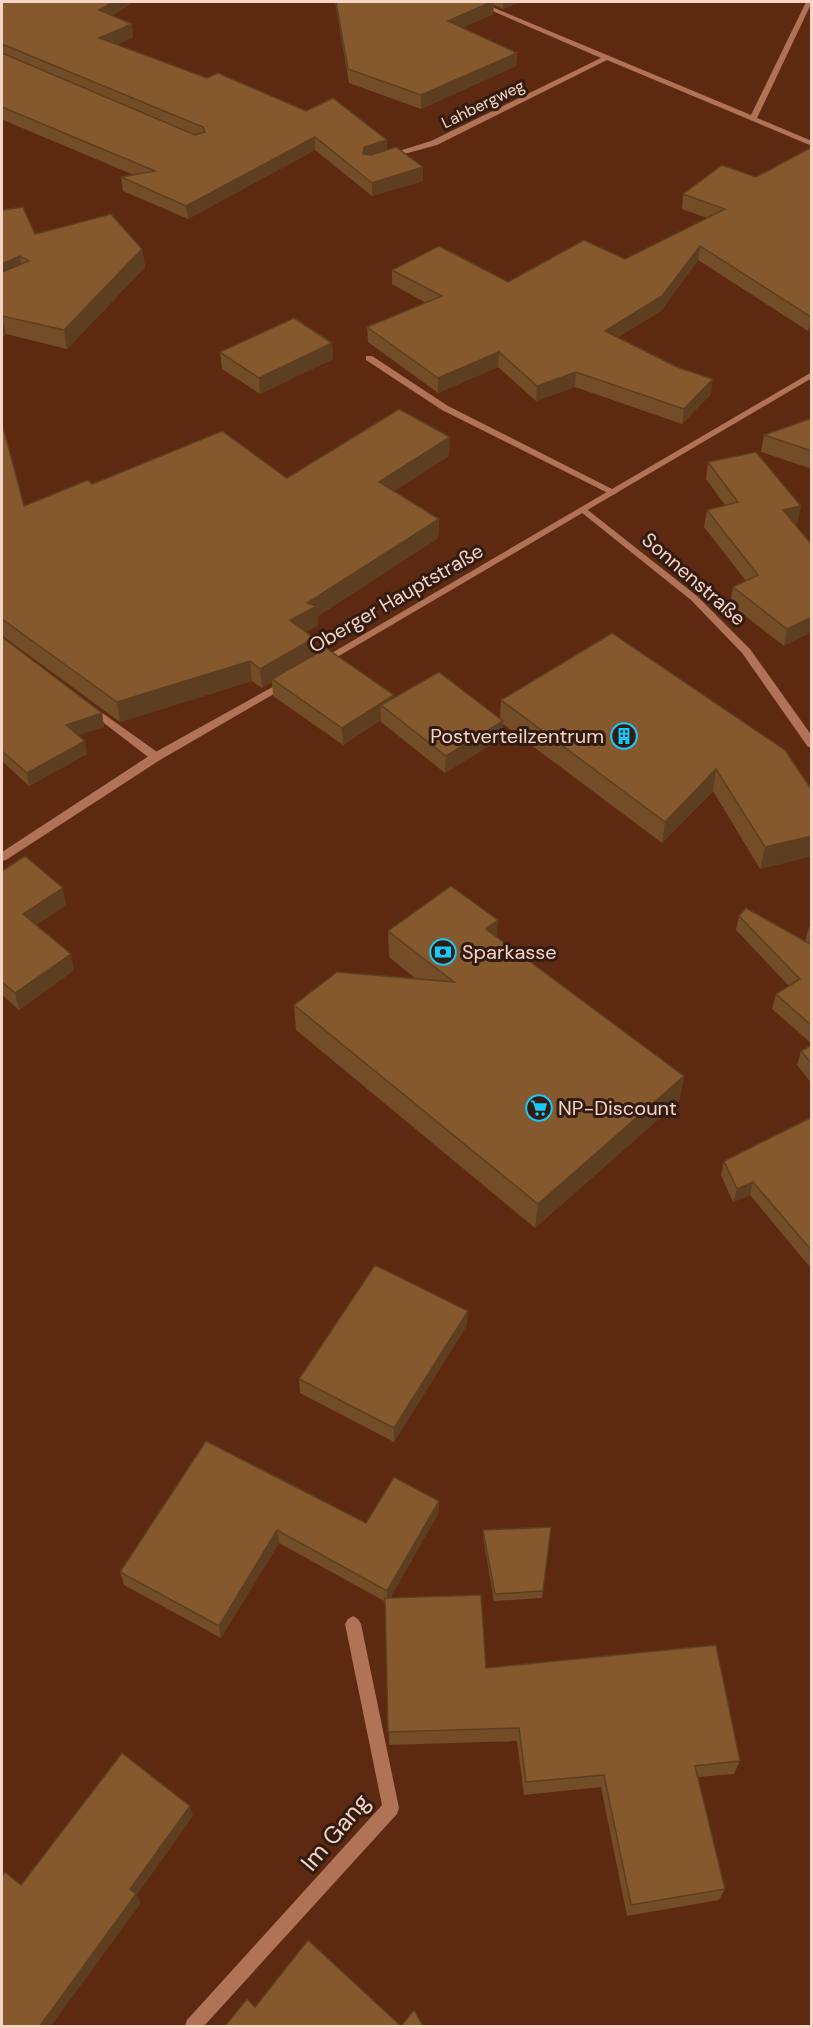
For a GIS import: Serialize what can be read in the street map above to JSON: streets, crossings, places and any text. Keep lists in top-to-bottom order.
{
  "streets": {
    "street": [
      "Lahbergweg",
      "Sonnenstraße",
      "Oberger Hauptstraße",
      "Im Gang"
    ]
  },
  "crossings": [
    ["Sonnenstraße", "Oberger Hauptstraße"]
  ],
  "places": {
    "building": ["Postverteilzentrum"],
    "bank": ["Sparkasse"],
    "supermarket": ["NP-Discount"]
  }
}
